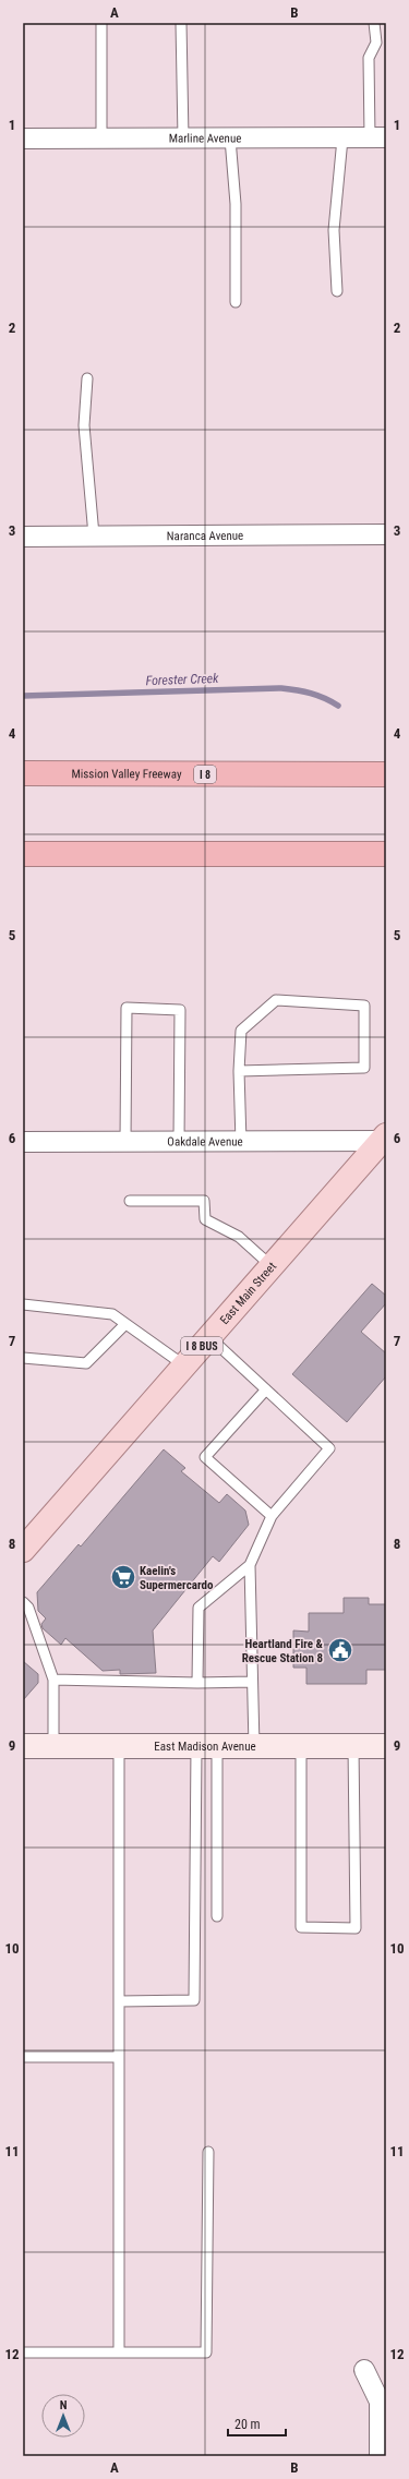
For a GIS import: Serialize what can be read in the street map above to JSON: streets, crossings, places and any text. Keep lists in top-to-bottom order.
{
  "streets": {
    "highway": ["Mission Valley Freeway", "I 8"],
    "main road": ["East Main Street", "I 8 BUS"],
    "street": [
      "Marline Avenue",
      "Naranca Avenue",
      "Oakdale Avenue",
      "East Madison Avenue"
    ]
  },
  "crossings": [
    ["Oakdale Avenue", "East Main Street"]
  ],
  "water": ["Forester Creek"],
  "places": {
    "supermarket": ["Kaelin's Supermercardo"],
    "public building": ["Heartland Fire & Rescue Station 8"]
  },
  "scale_bar": "20 m",
  "north": "top",
  "grid": {
    "columns": ["A", "B"],
    "rows": [
      "1",
      "2",
      "3",
      "4",
      "5",
      "6",
      "7",
      "8",
      "9",
      "10",
      "11",
      "12"
    ]
  }
}
